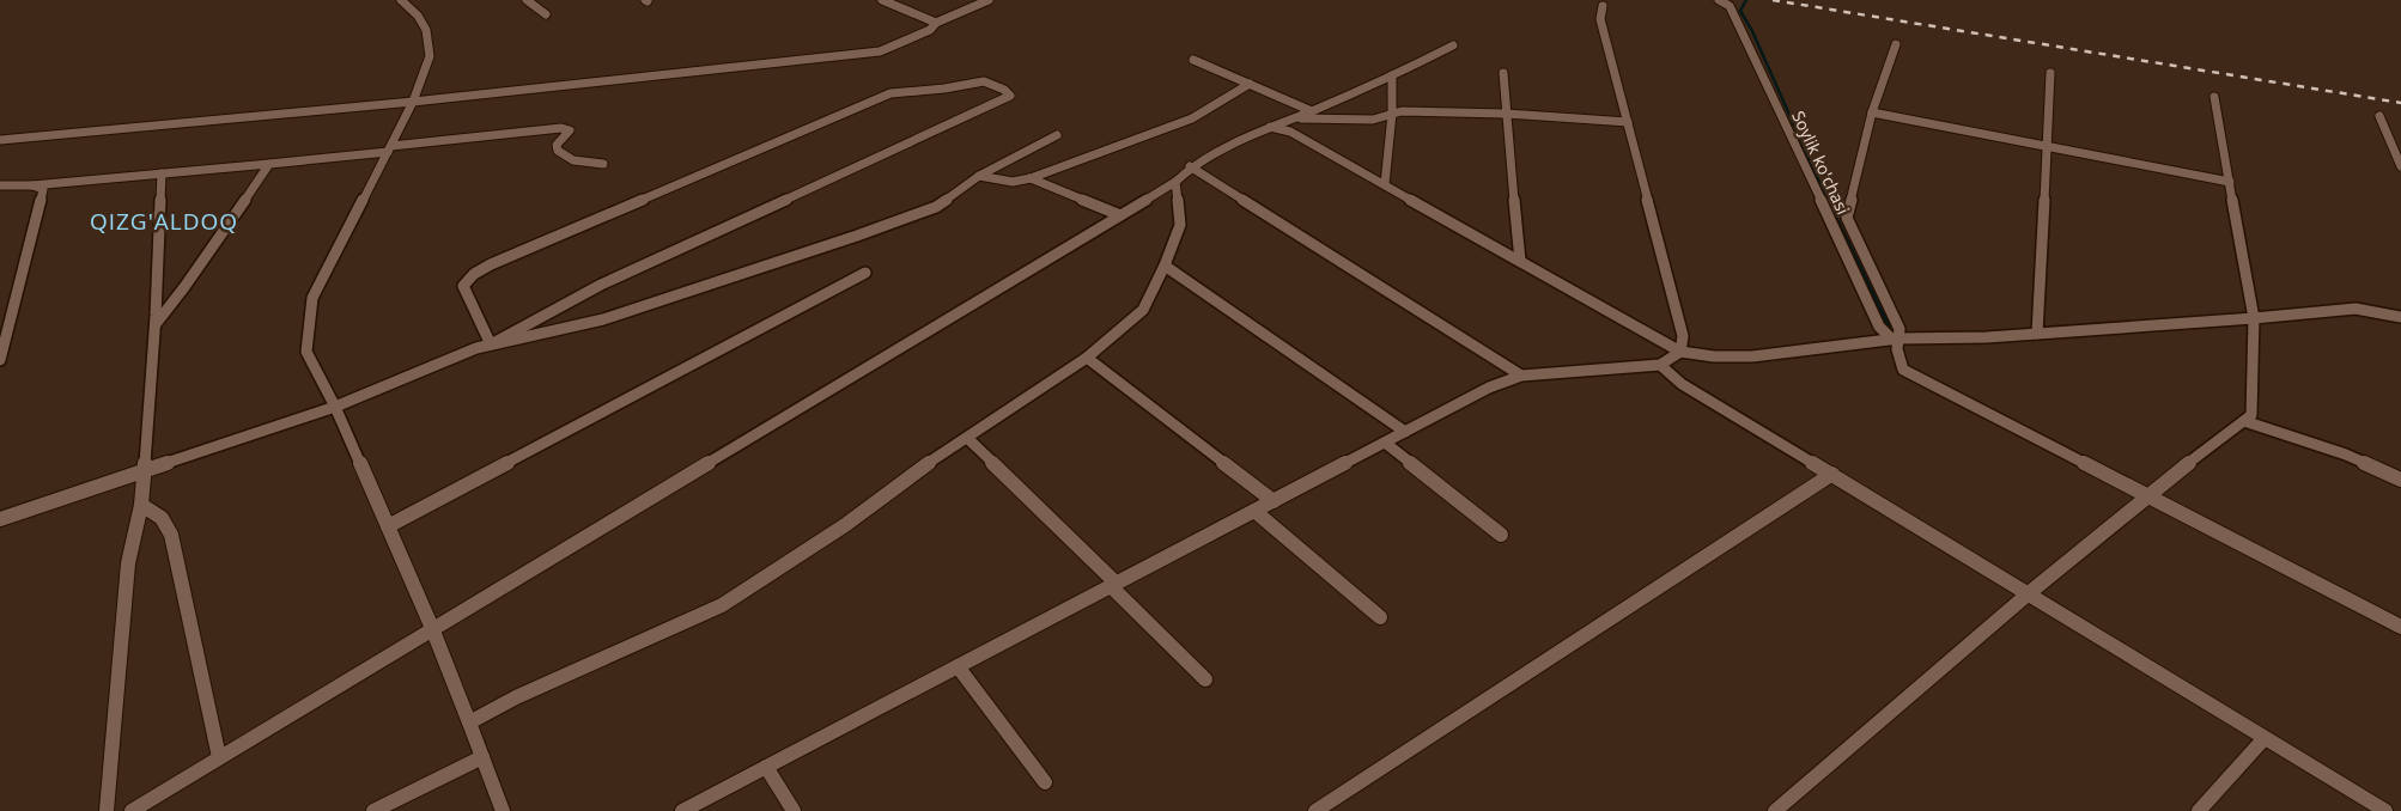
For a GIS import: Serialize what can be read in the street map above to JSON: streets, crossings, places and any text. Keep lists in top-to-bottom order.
{
  "streets": {
    "street": ["Soylik ko'chasi"]
  },
  "districts": ["QIZG'ALDOQ"]
}
